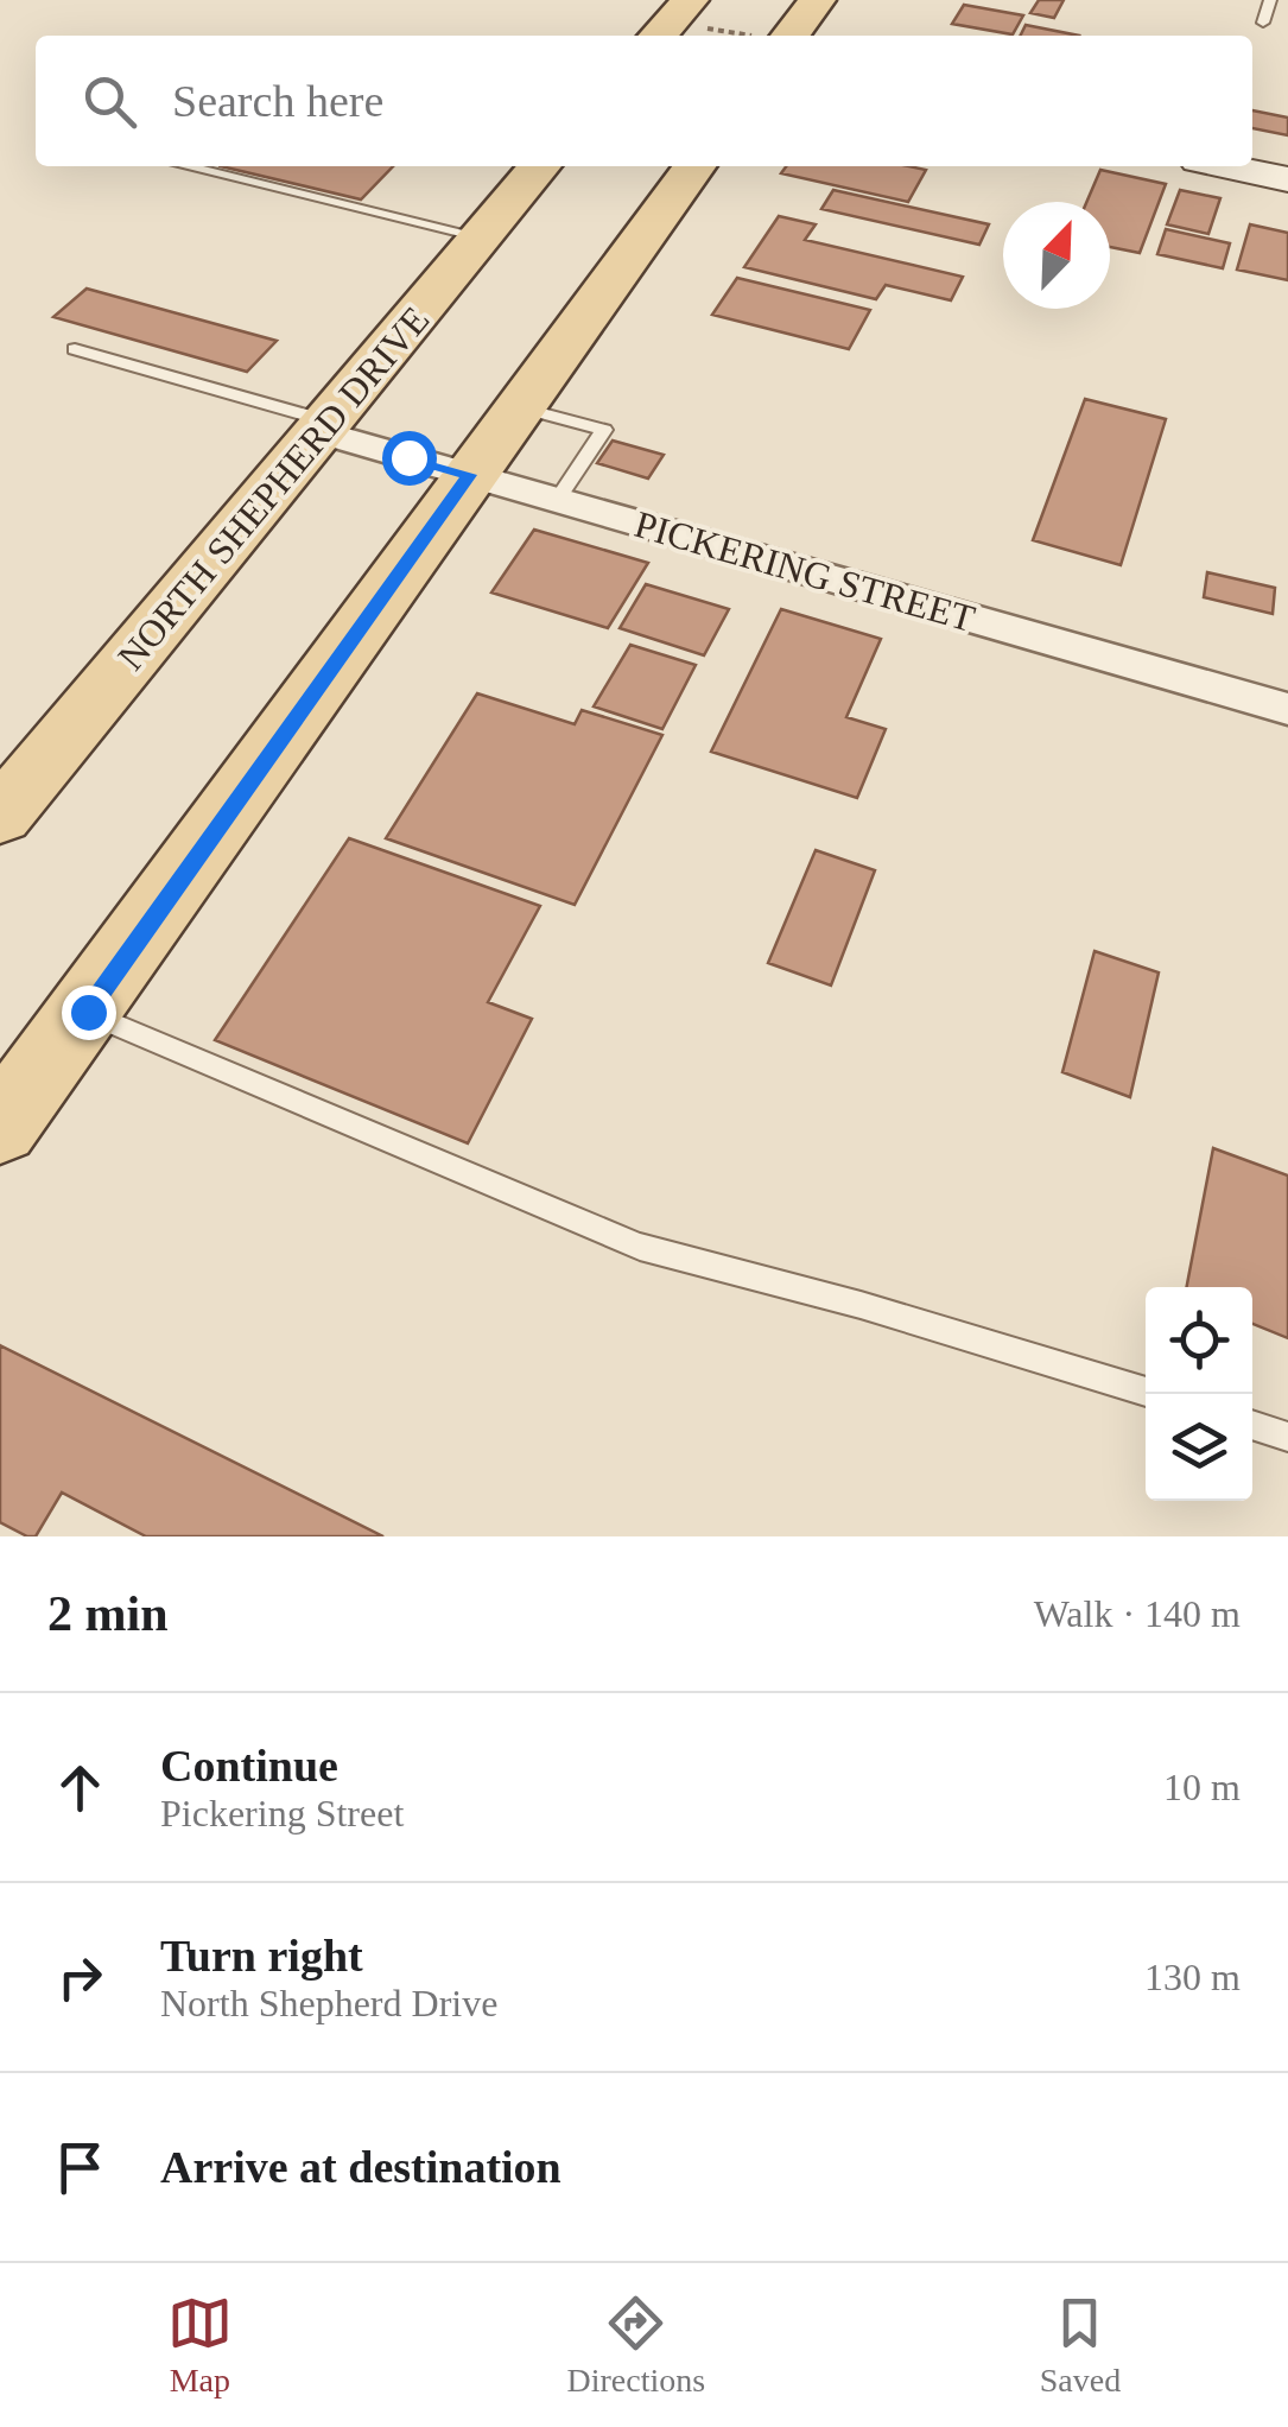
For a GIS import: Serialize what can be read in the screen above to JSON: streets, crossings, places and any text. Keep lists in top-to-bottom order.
{
  "streets": {
    "main road": ["NORTH SHEPHERD DRIVE"],
    "street": ["PICKERING STREET"]
  },
  "crossings": [
    ["NORTH SHEPHERD DRIVE", "PICKERING STREET"]
  ],
  "north": "top right",
  "page": {
    "search": "Search here",
    "heading": ["2 min", "Walk · 140 m"],
    "list": [
      ["Continue", "Pickering Street", "10 m"],
      ["Turn right", "North Shepherd Drive", "130 m"],
      "Arrive at destination"
    ],
    "nav": ["Map", "Directions", "Saved"]
  }
}
